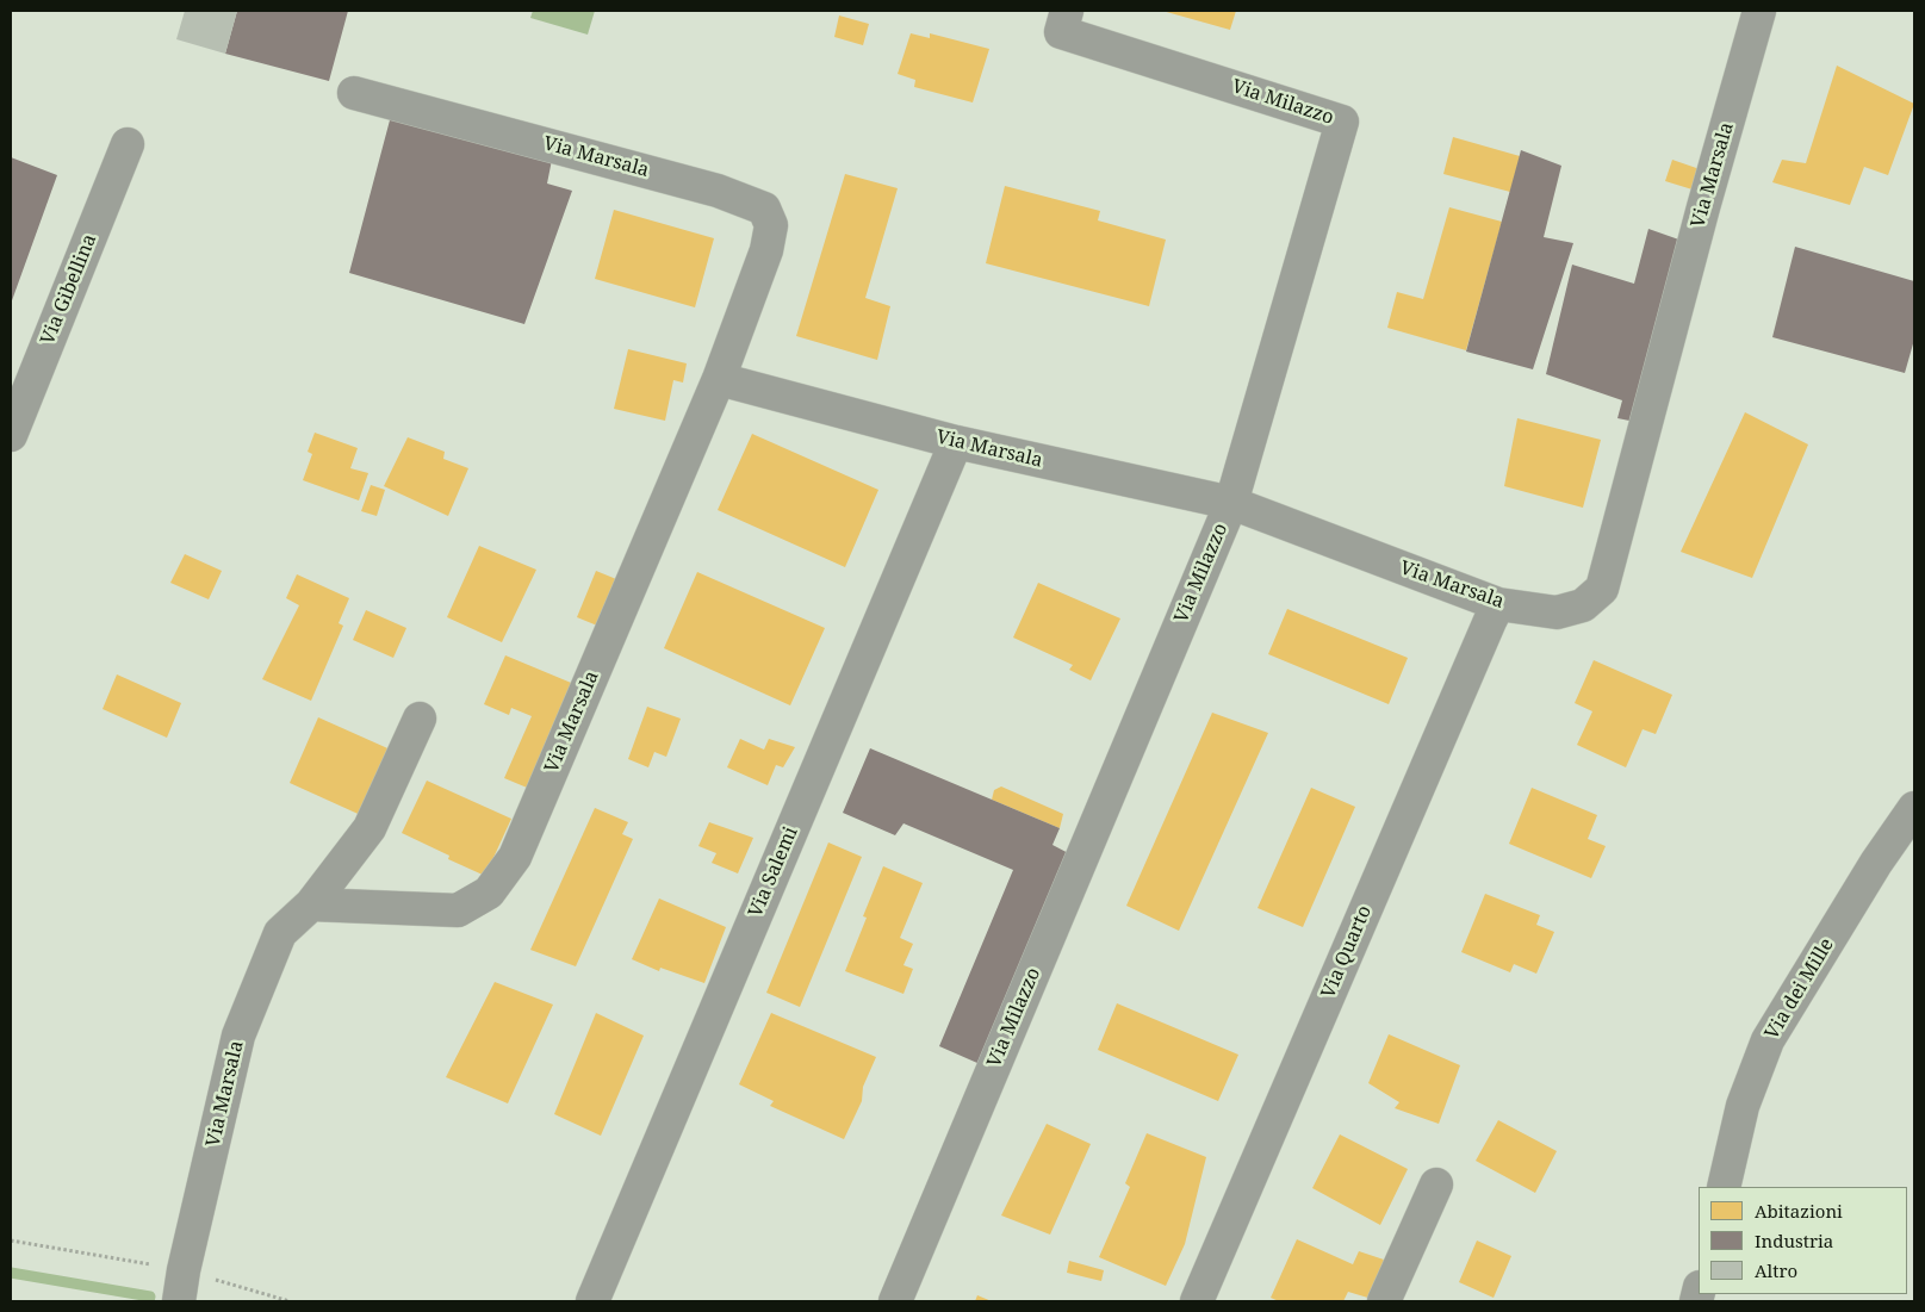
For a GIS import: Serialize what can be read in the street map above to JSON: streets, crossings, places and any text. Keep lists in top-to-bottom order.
{
  "streets": {
    "street": [
      "Via Milazzo",
      "Via Marsala",
      "Via Gibellina",
      "Via Salemi",
      "Via Quarto",
      "Via dei Mille"
    ]
  },
  "crossings": [
    ["Via Milazzo", "Via Marsala"],
    ["Via Marsala", "Via Salemi"],
    ["Via Marsala", "Via Quarto"]
  ],
  "legend": ["Abitazioni", "Industria", "Altro"]
}
